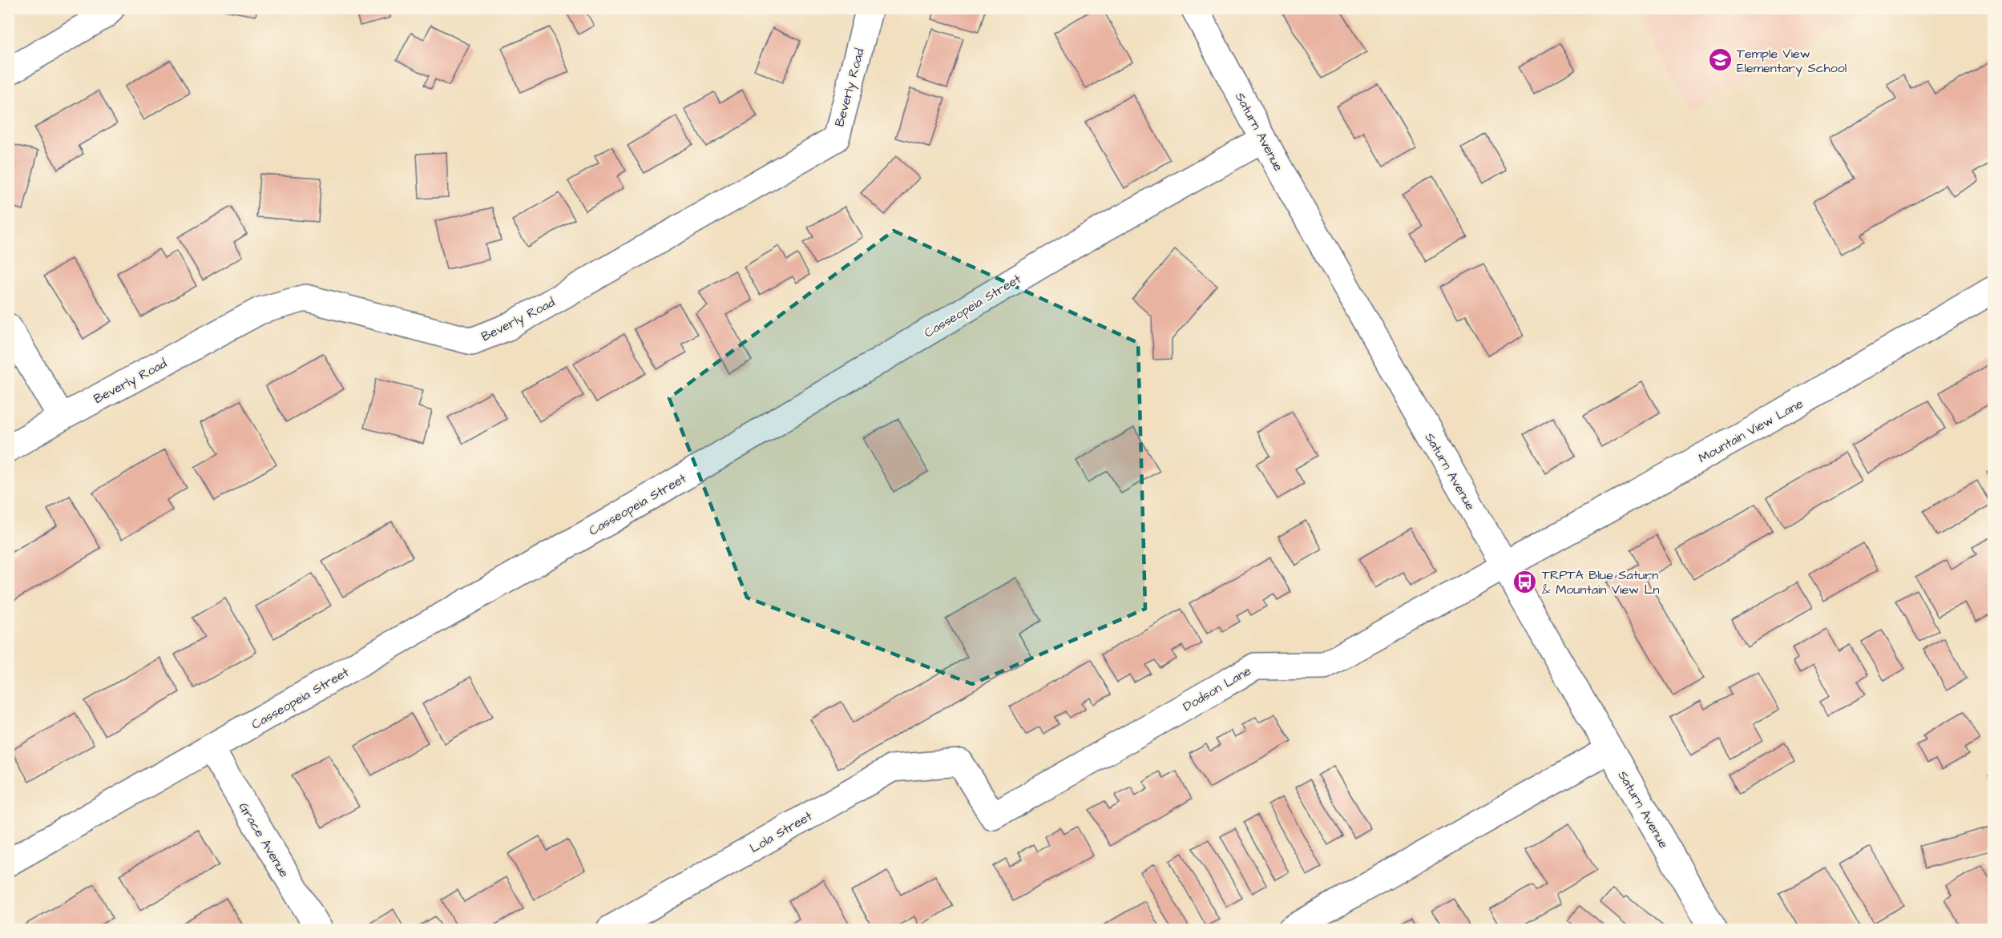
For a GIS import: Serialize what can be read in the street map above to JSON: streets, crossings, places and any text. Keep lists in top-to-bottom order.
{
  "streets": {
    "street": [
      "Beverly Road",
      "Saturn Avenue",
      "Casseopeia Street",
      "Mountain View Lane",
      "Dodson Lane",
      "Lola Street",
      "Grace Avenue"
    ]
  },
  "crossings": [
    ["Saturn Avenue", "Casseopeia Street"],
    ["Saturn Avenue", "Mountain View Lane"],
    ["Saturn Avenue", "Dodson Lane"],
    ["Casseopeia Street", "Grace Avenue"],
    ["Mountain View Lane", "Dodson Lane"],
    ["Dodson Lane", "Lola Street"]
  ],
  "places": {
    "school or university": ["Temple View Elementary School"],
    "bus stop": ["TRPTA Blue Saturn & Mountain View Ln"]
  }
}
